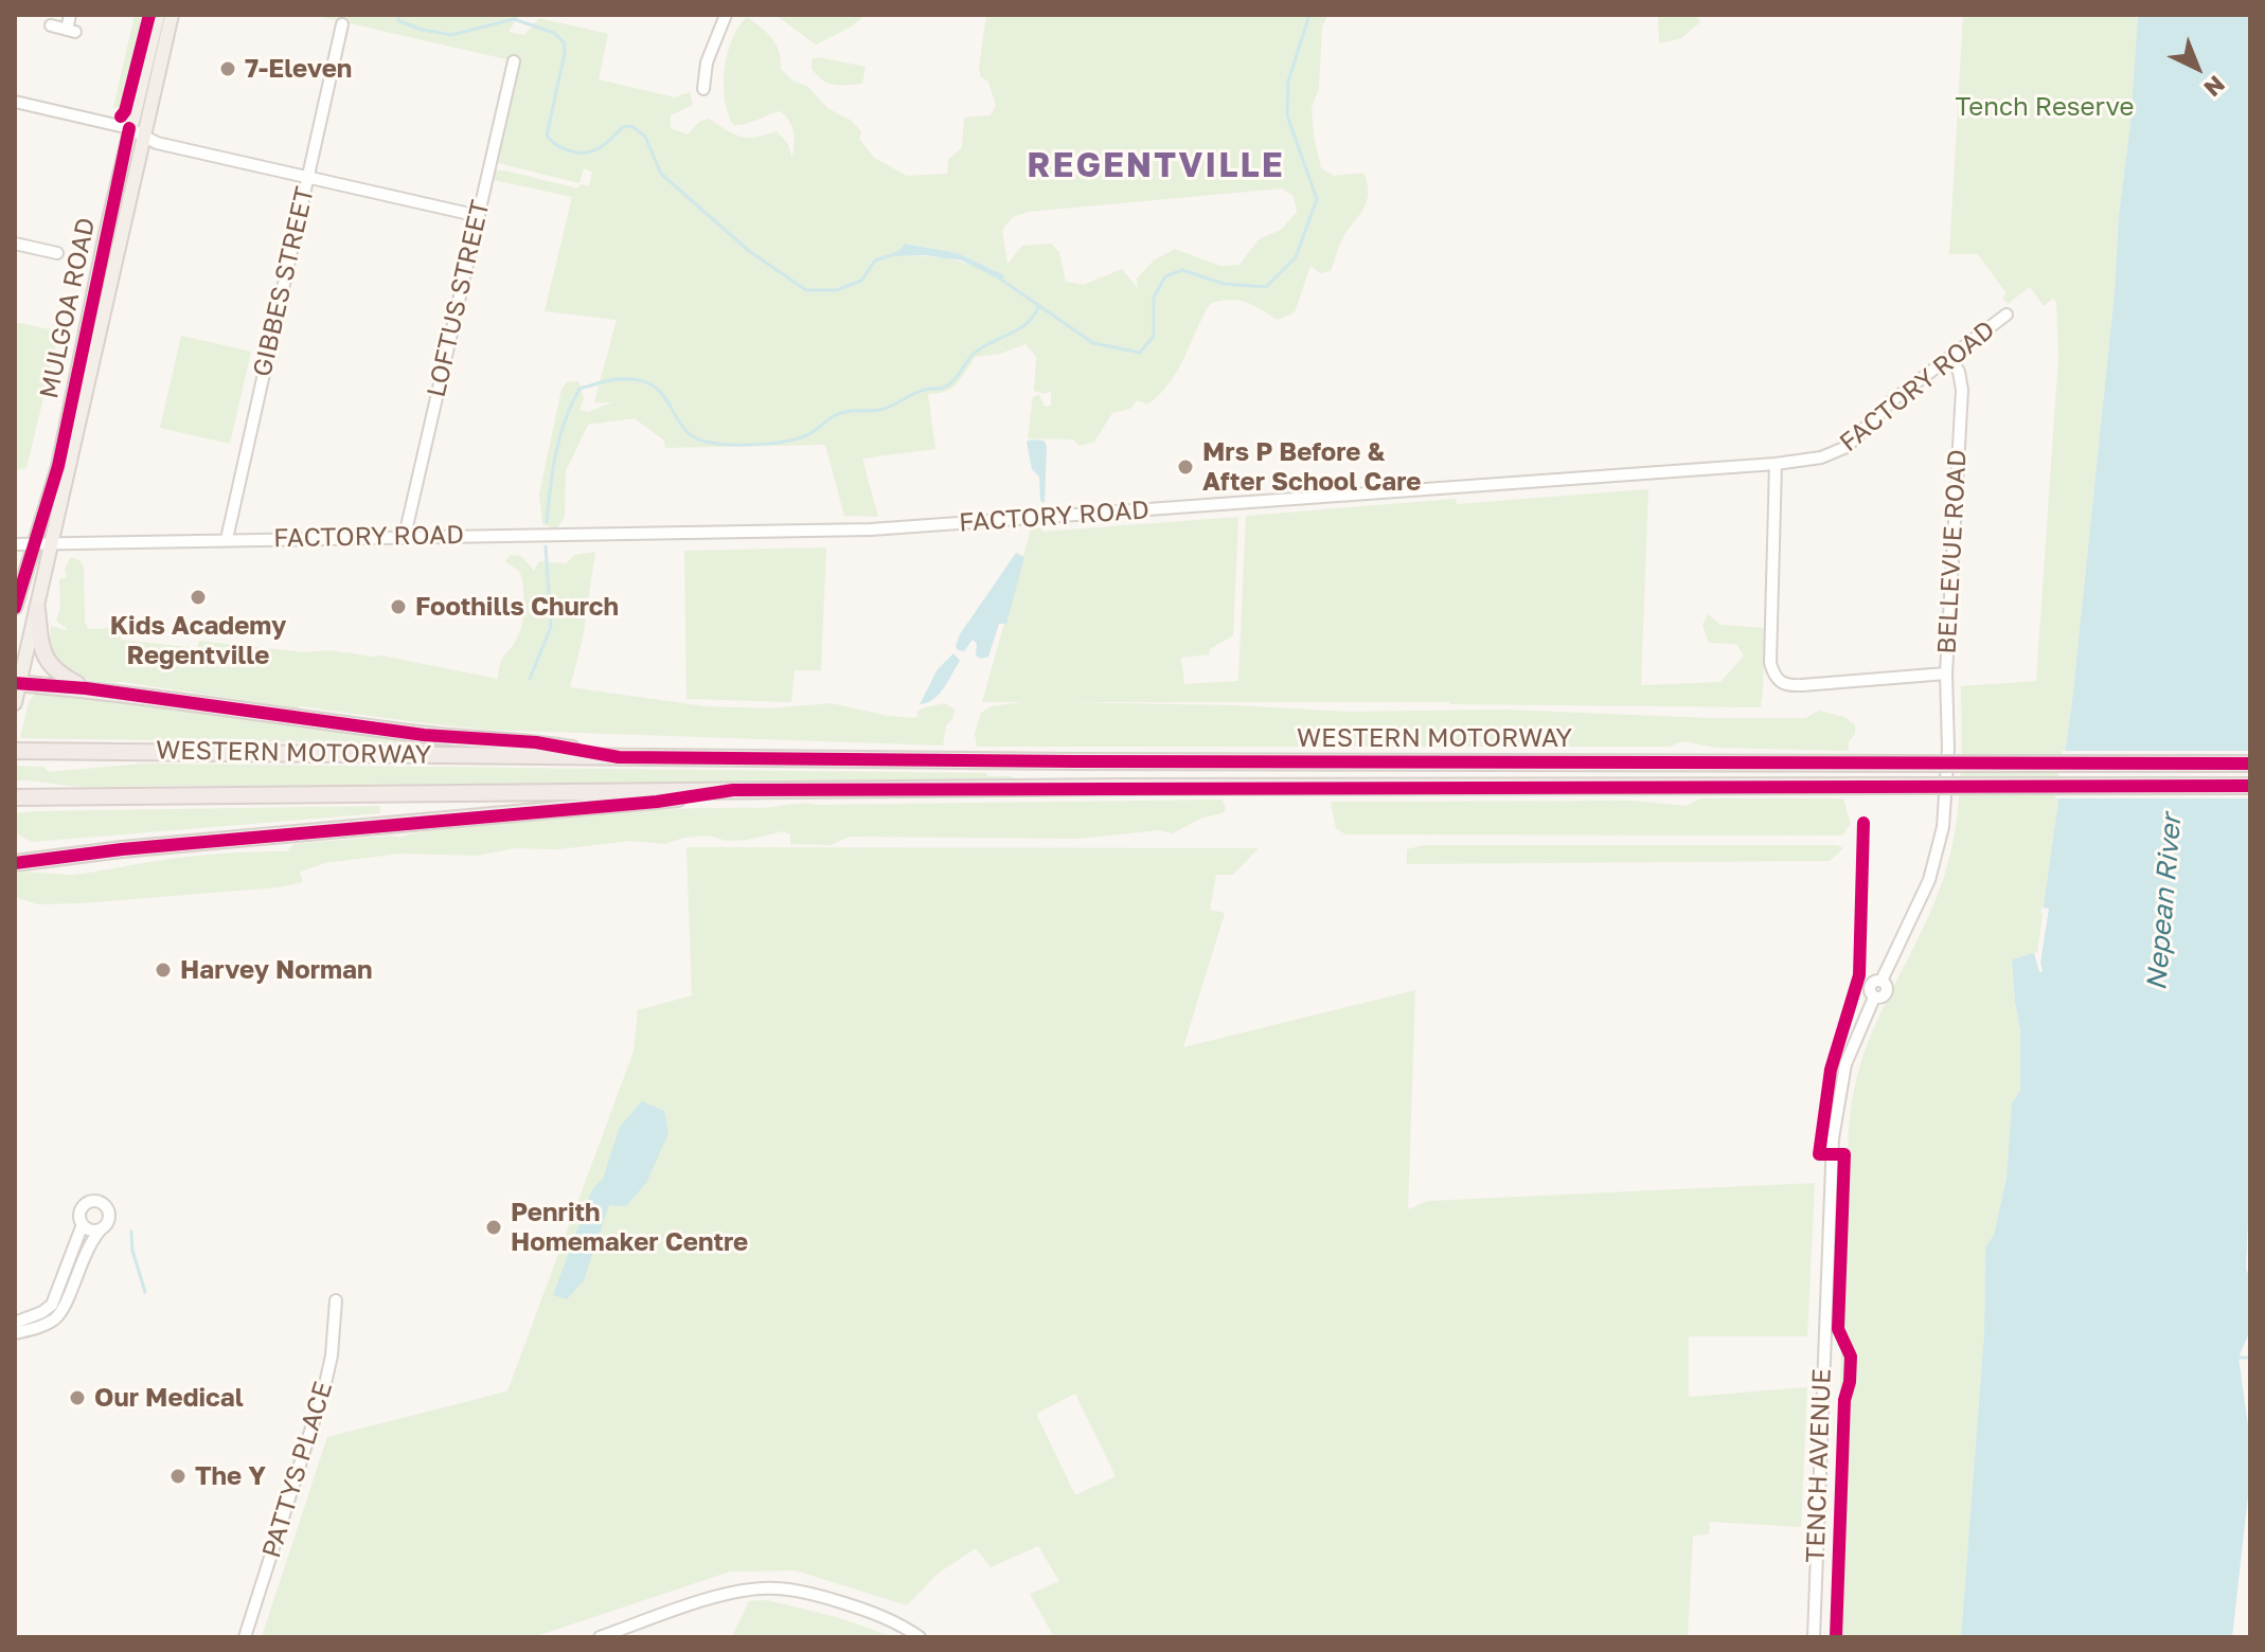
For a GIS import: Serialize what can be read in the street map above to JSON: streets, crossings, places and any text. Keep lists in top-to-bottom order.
{
  "streets": {
    "highway": ["WESTERN MOTORWAY"],
    "main road": ["MULGOA ROAD"],
    "street": [
      "GIBBES STREET",
      "LOFTUS STREET",
      "FACTORY ROAD",
      "BELLEVUE ROAD",
      "TENCH AVENUE",
      "PATTYS PLACE"
    ]
  },
  "crossings": [
    ["GIBBES STREET", "FACTORY ROAD"],
    ["LOFTUS STREET", "FACTORY ROAD"],
    ["MULGOA ROAD", "FACTORY ROAD"],
    ["FACTORY ROAD", "BELLEVUE ROAD"],
    ["BELLEVUE ROAD", "TENCH AVENUE"]
  ],
  "districts": ["REGENTVILLE"],
  "water": ["Nepean River"],
  "parks": ["Tench Reserve"],
  "places": [
    "7-Eleven",
    "Mrs P Before & After School Care",
    "Kids Academy Regentville",
    "Foothills Church",
    "Harvey Norman",
    "Penrith Homemaker Centre",
    "Our Medical",
    "The Y"
  ],
  "north": "bottom right"
}
